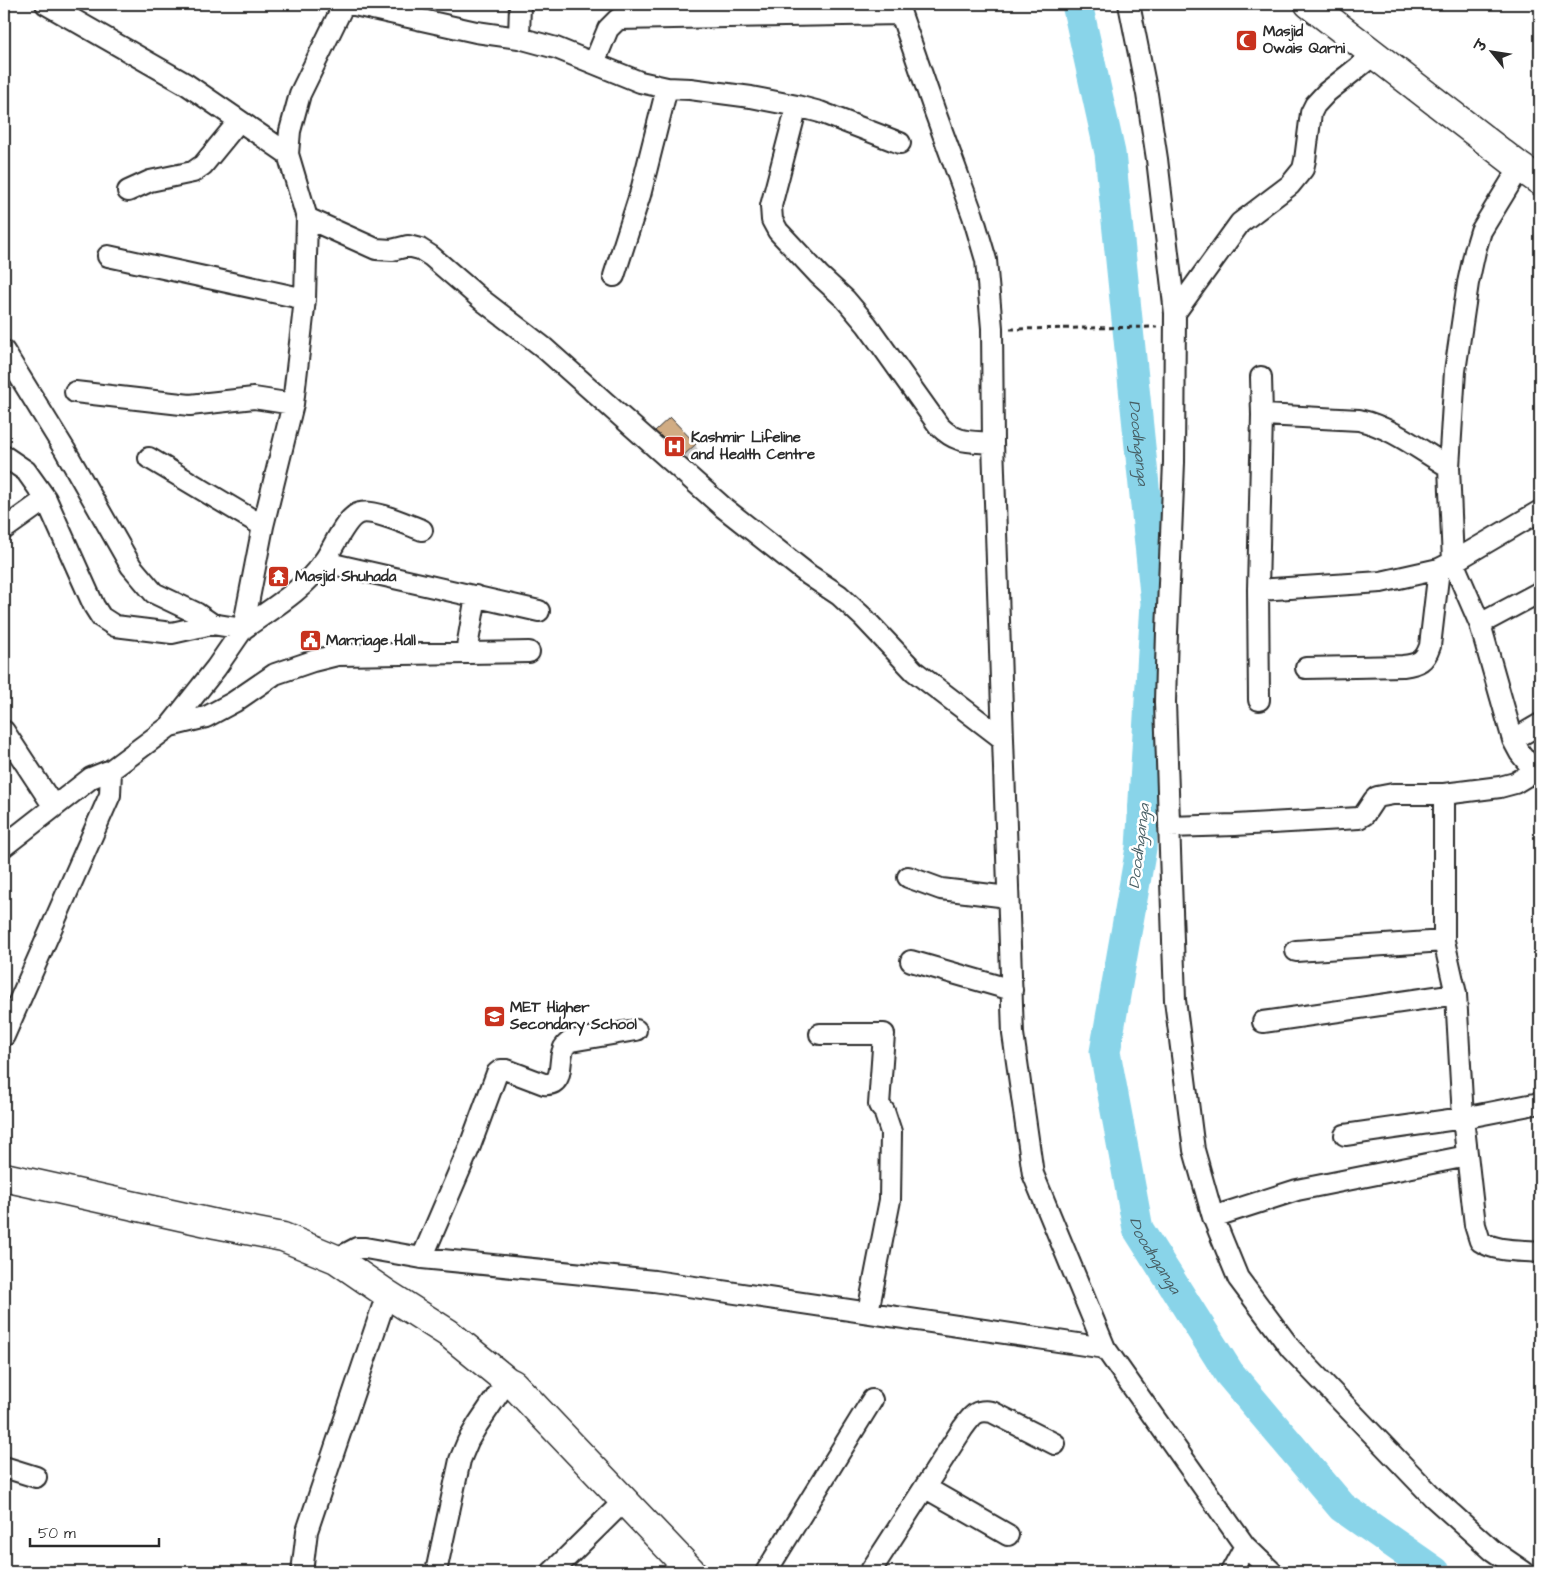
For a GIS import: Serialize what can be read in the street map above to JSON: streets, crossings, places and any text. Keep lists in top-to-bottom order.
{
  "water": ["Doodhganga"],
  "places": {
    "mosque": ["Masjid Owais Qarni"],
    "hospital": ["Kashmir Lifeline and Health Centre"],
    "temple": ["Masjid Shuhada"],
    "public building": ["Marriage Hall"],
    "school or university": ["MET Higher Secondary School"]
  },
  "scale_bar": "50 m",
  "north": "top left"
}
